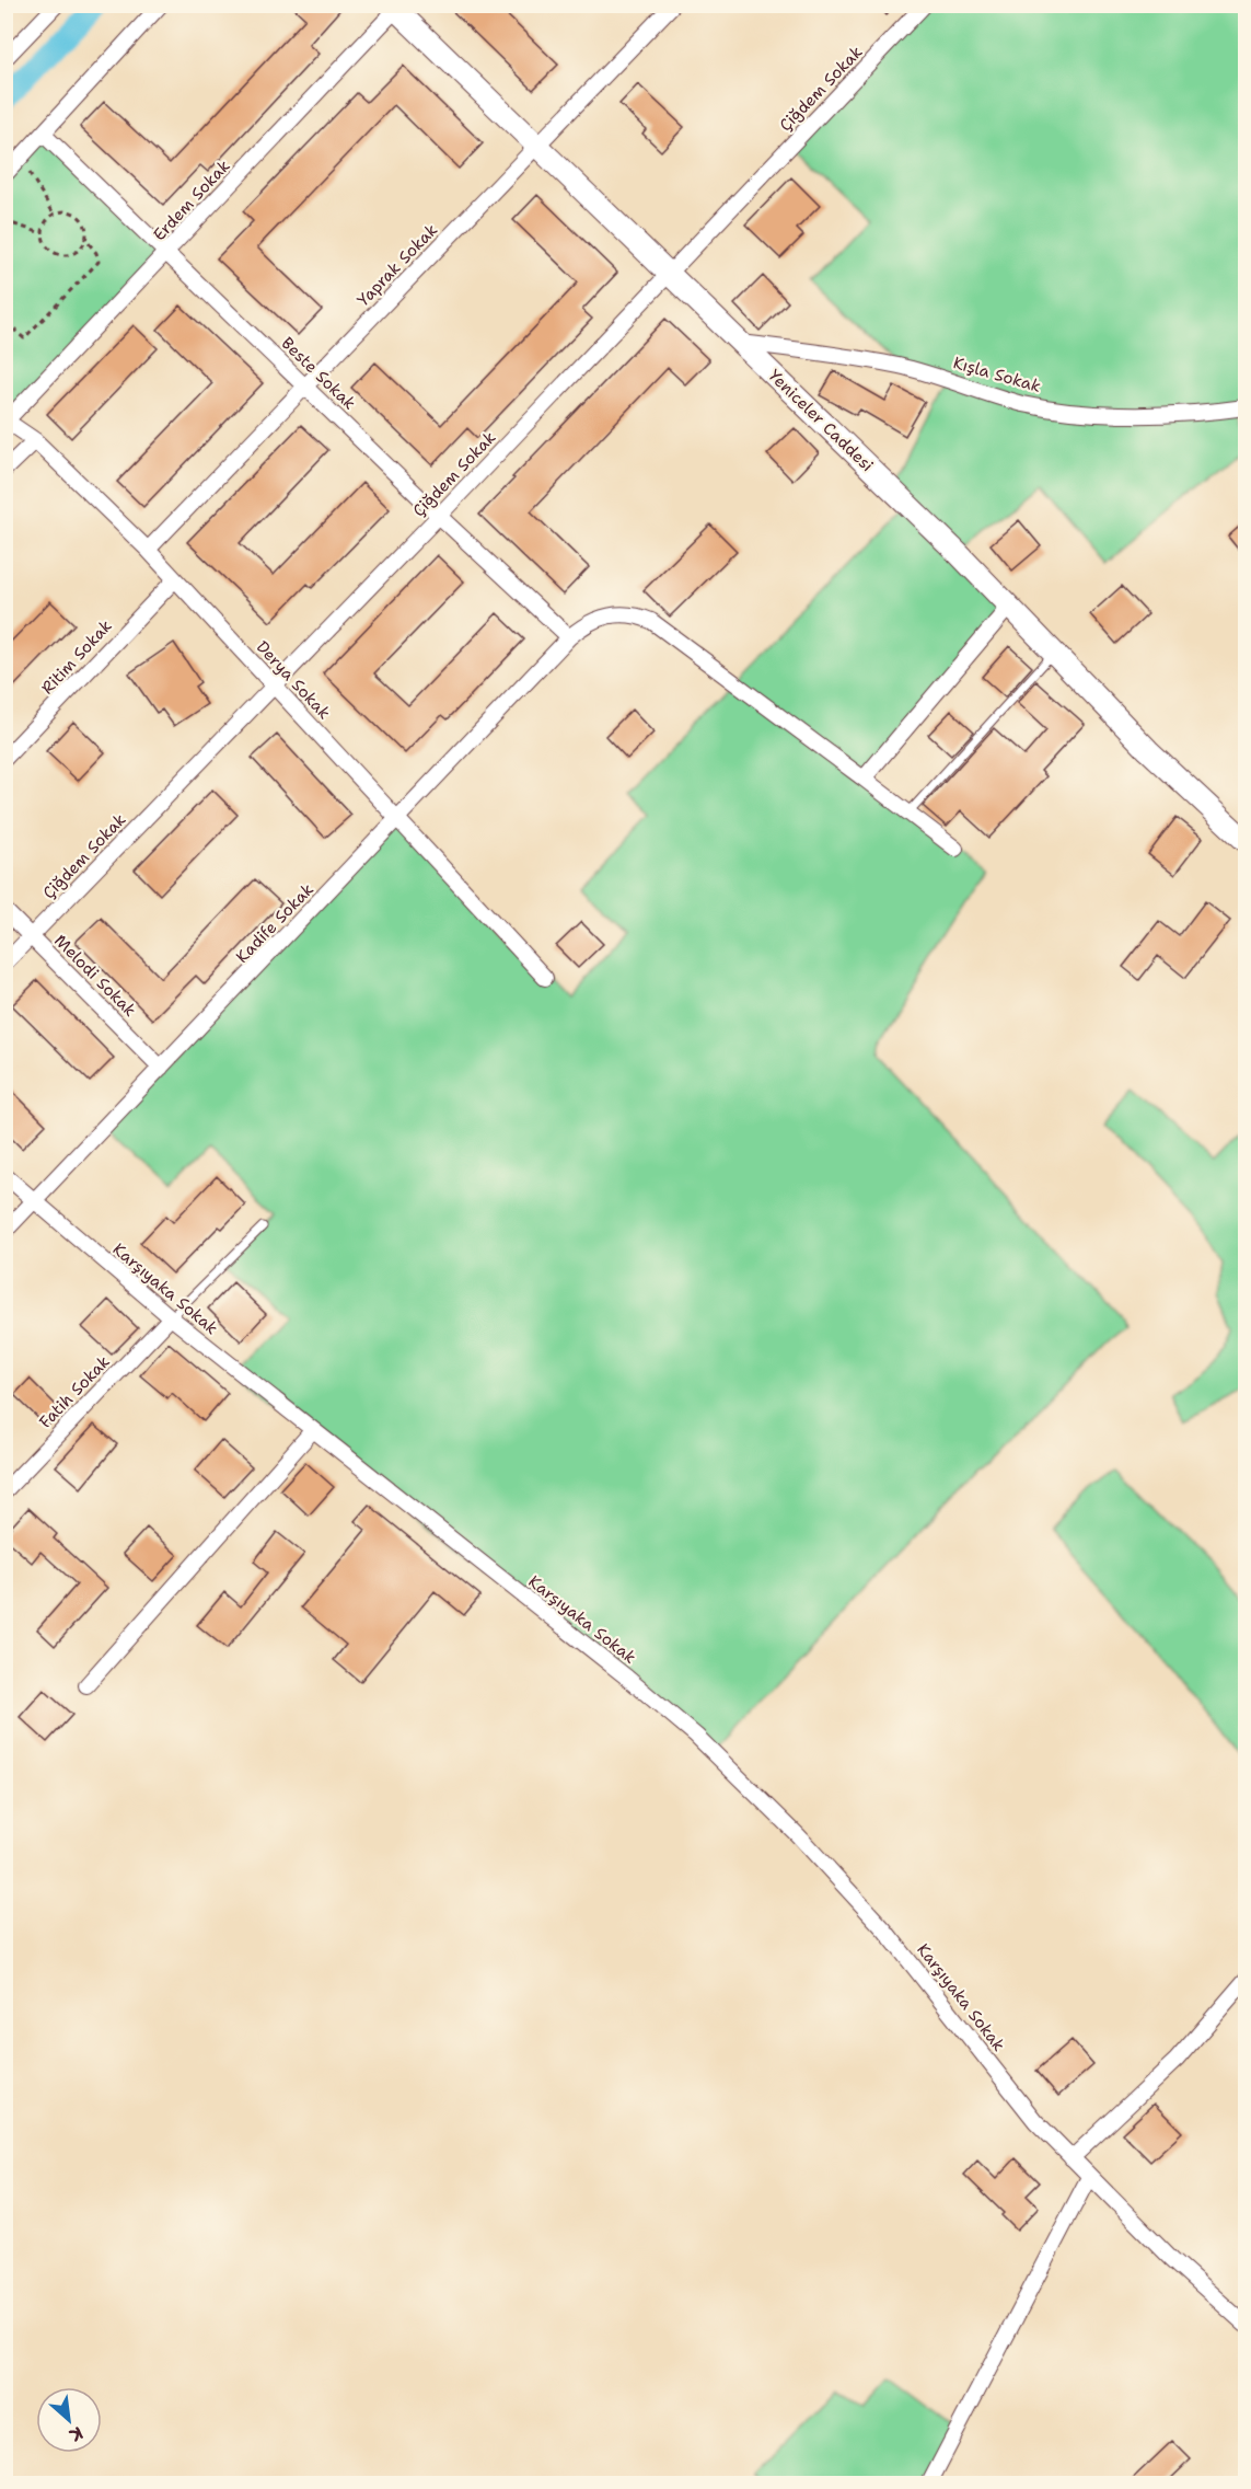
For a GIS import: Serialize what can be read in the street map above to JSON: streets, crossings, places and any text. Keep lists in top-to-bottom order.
{
  "streets": {
    "street": [
      "Çiğdem Sokak",
      "Erdem Sokak",
      "Yaprak Sokak",
      "Beste Sokak",
      "Kışla Sokak",
      "Yeniceler Caddesi",
      "Ritim Sokak",
      "Derya Sokak",
      "Kadife Sokak",
      "Melodi Sokak",
      "Karşıyaka Sokak",
      "Fatih Sokak"
    ]
  },
  "crossings": [
    ["Çiğdem Sokak", "Beste Sokak"],
    ["Çiğdem Sokak", "Yeniceler Caddesi"],
    ["Çiğdem Sokak", "Derya Sokak"],
    ["Çiğdem Sokak", "Melodi Sokak"],
    ["Erdem Sokak", "Beste Sokak"],
    ["Erdem Sokak", "Yeniceler Caddesi"],
    ["Erdem Sokak", "Derya Sokak"],
    ["Yaprak Sokak", "Beste Sokak"],
    ["Yaprak Sokak", "Yeniceler Caddesi"],
    ["Yaprak Sokak", "Derya Sokak"],
    ["Beste Sokak", "Kadife Sokak"],
    ["Kışla Sokak", "Yeniceler Caddesi"],
    ["Ritim Sokak", "Derya Sokak"],
    ["Derya Sokak", "Kadife Sokak"],
    ["Kadife Sokak", "Melodi Sokak"],
    ["Kadife Sokak", "Karşıyaka Sokak"],
    ["Karşıyaka Sokak", "Fatih Sokak"]
  ],
  "north": "bottom right"
}
